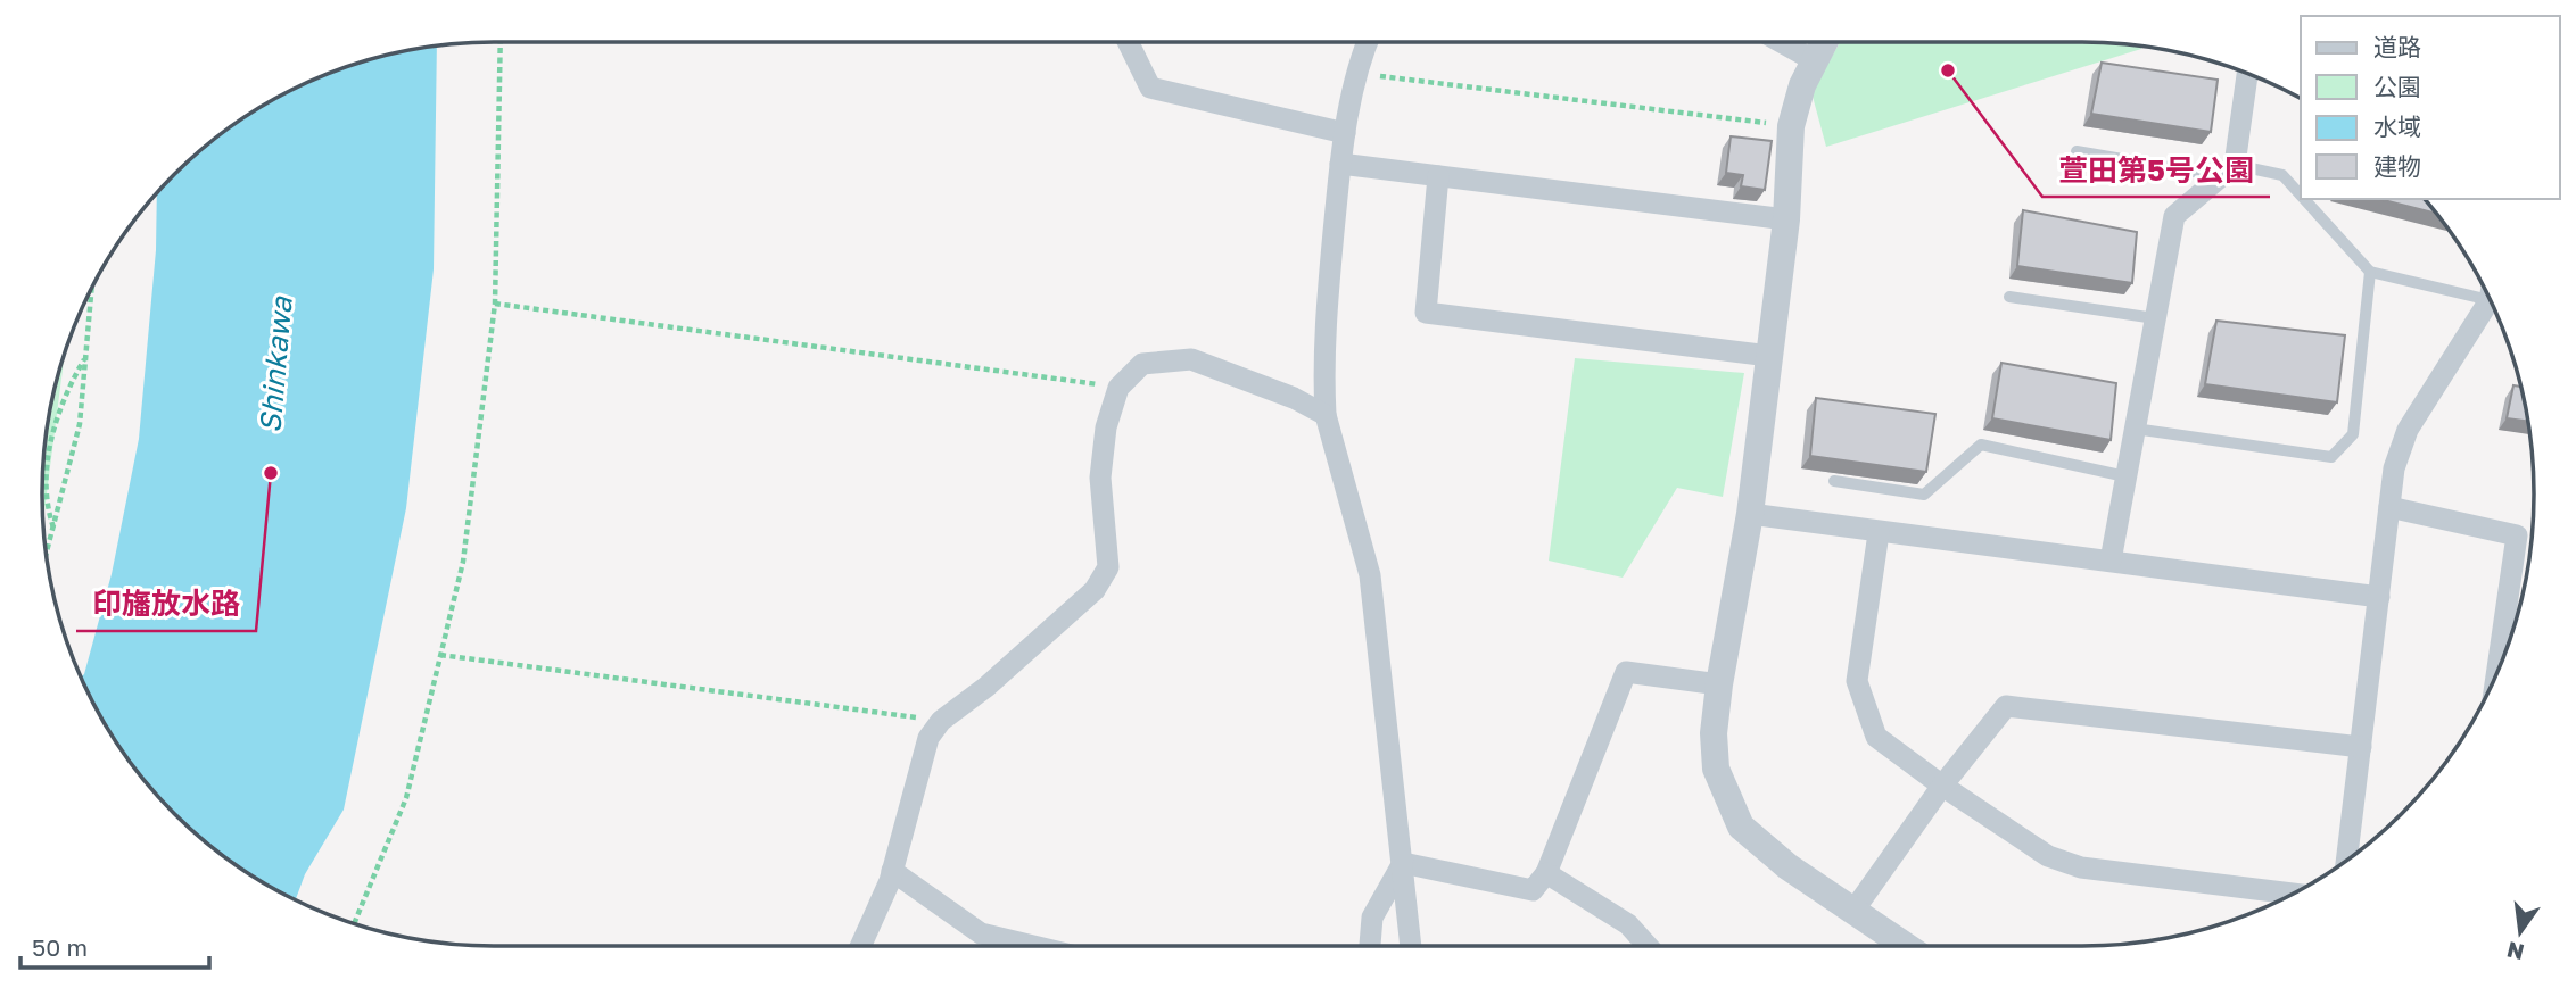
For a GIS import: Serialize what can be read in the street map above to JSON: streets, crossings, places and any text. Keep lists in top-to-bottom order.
{
  "water": ["Shinkawa"],
  "places": ["萱田第5号公園", "印旛放水路"],
  "legend": [
    "道路",
    "公園",
    "水域",
    "建物"
  ],
  "scale_bar": "50 m",
  "north": "bottom"
}
